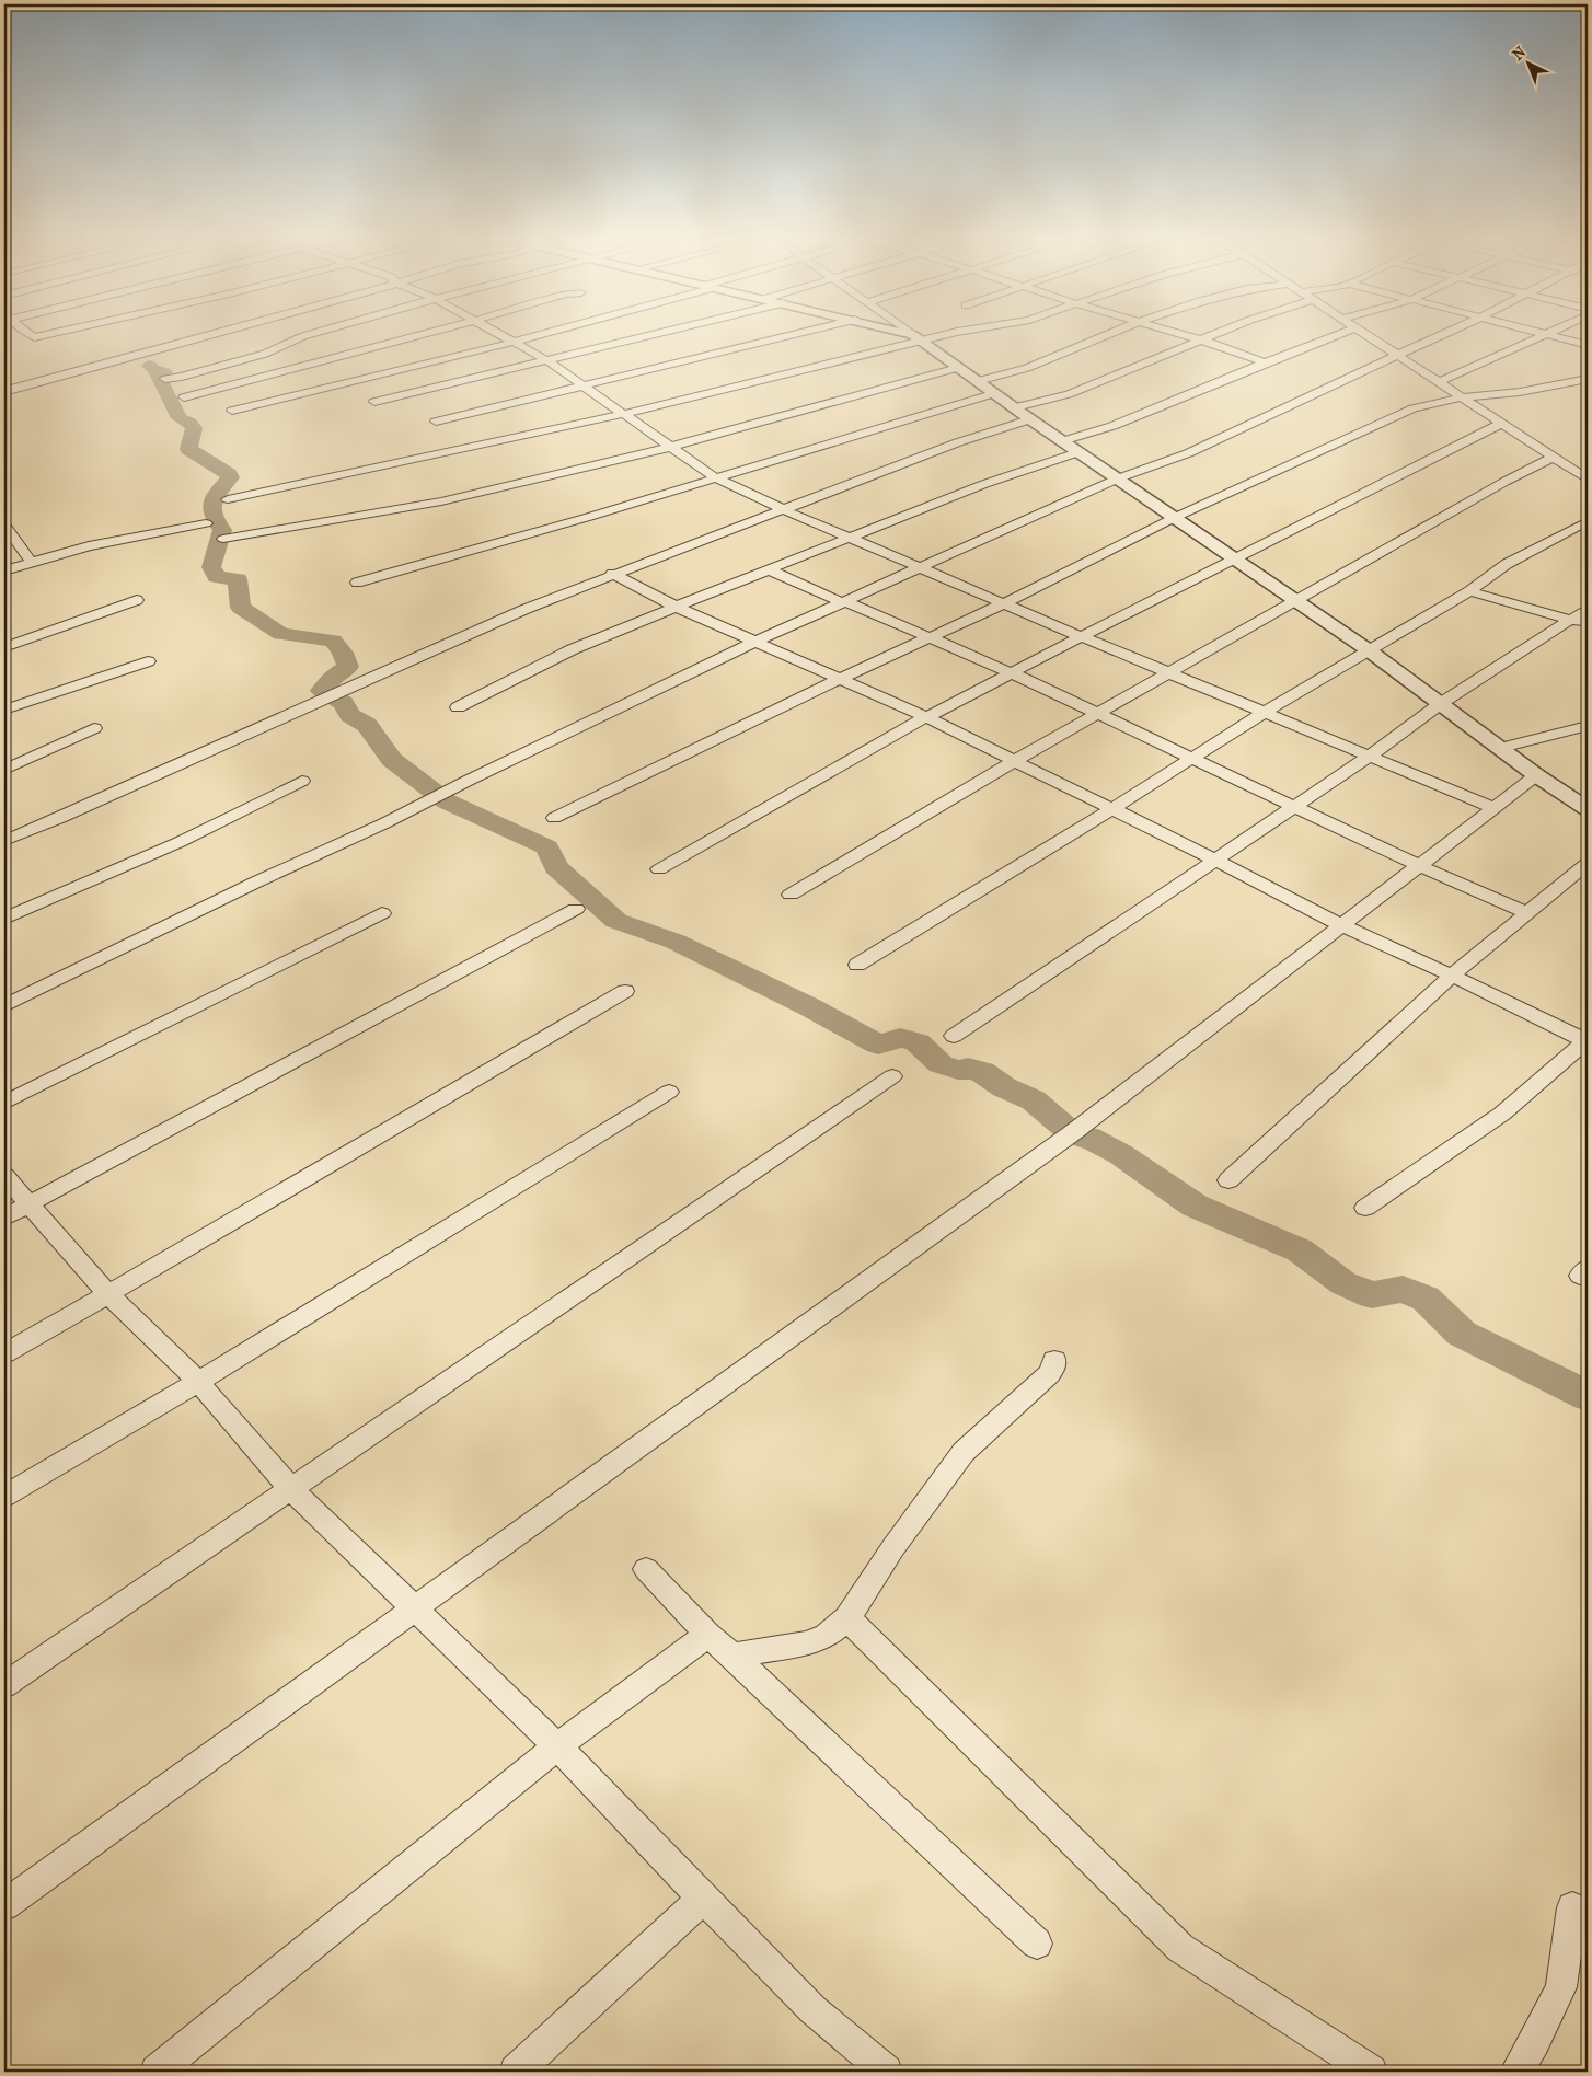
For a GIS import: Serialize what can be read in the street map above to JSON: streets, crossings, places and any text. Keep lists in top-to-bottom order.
{
  "north": "top left"
}
